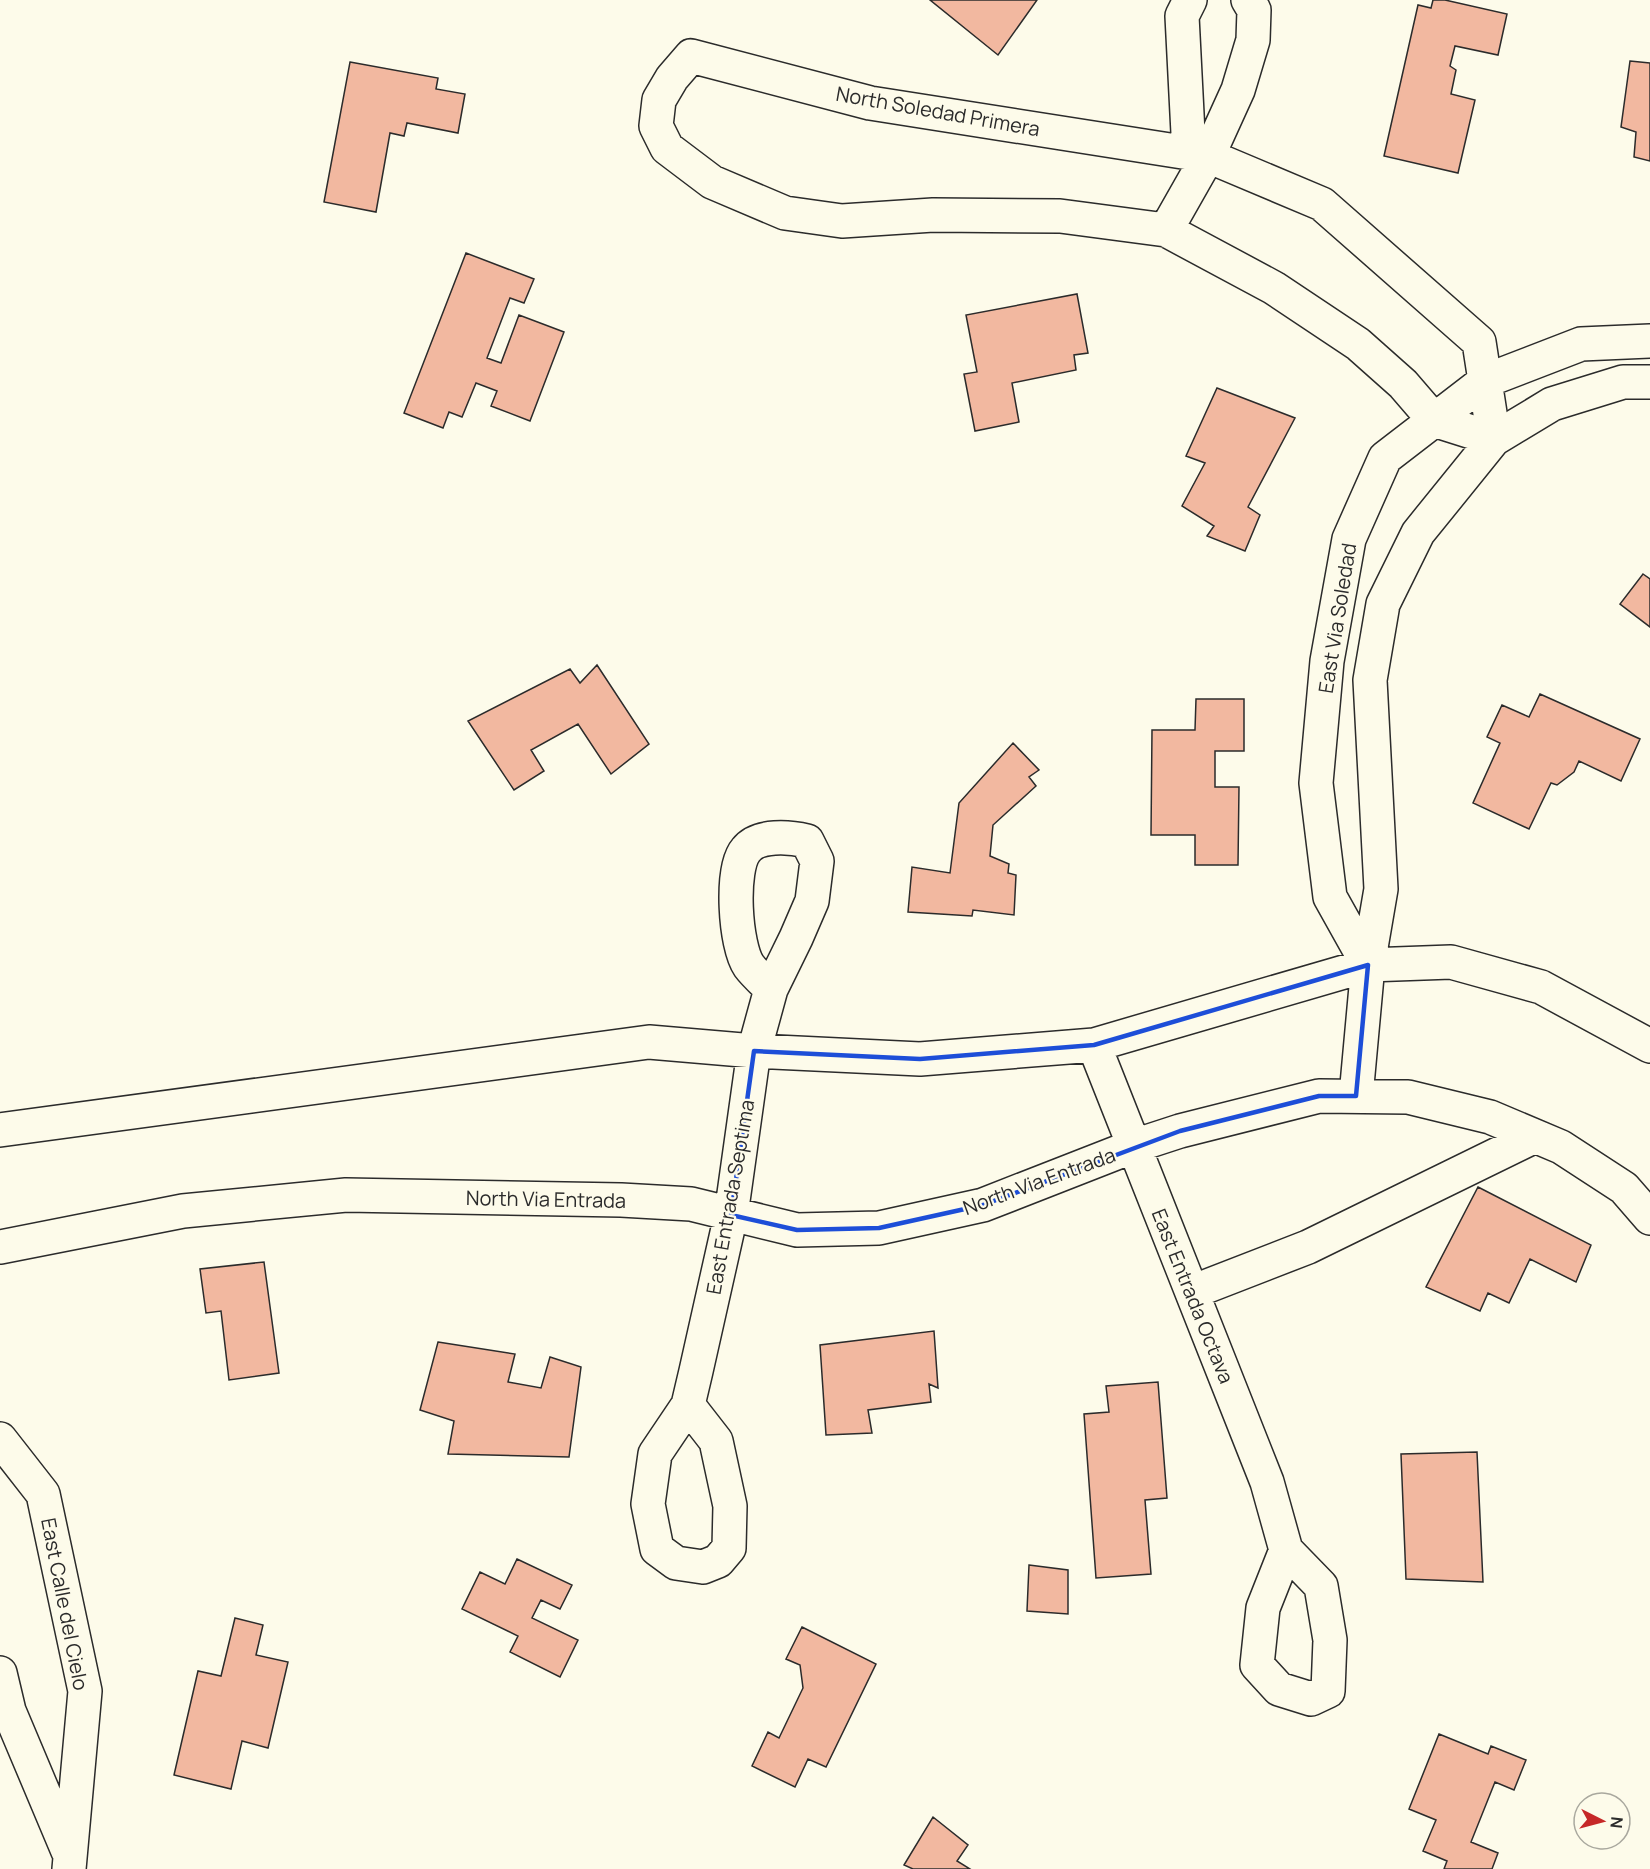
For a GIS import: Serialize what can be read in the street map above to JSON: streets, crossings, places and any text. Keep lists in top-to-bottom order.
{
  "streets": {
    "street": [
      "North Soledad Primera",
      "East Via Soledad",
      "North Via Entrada",
      "East Entrada Septima",
      "East Entrada Octava",
      "East Calle del Cielo"
    ]
  },
  "crossings": [
    ["North Soledad Primera", "East Via Soledad"],
    ["North Via Entrada", "East Entrada Septima"],
    ["North Via Entrada", "East Entrada Octava"]
  ],
  "north": "right"
}
